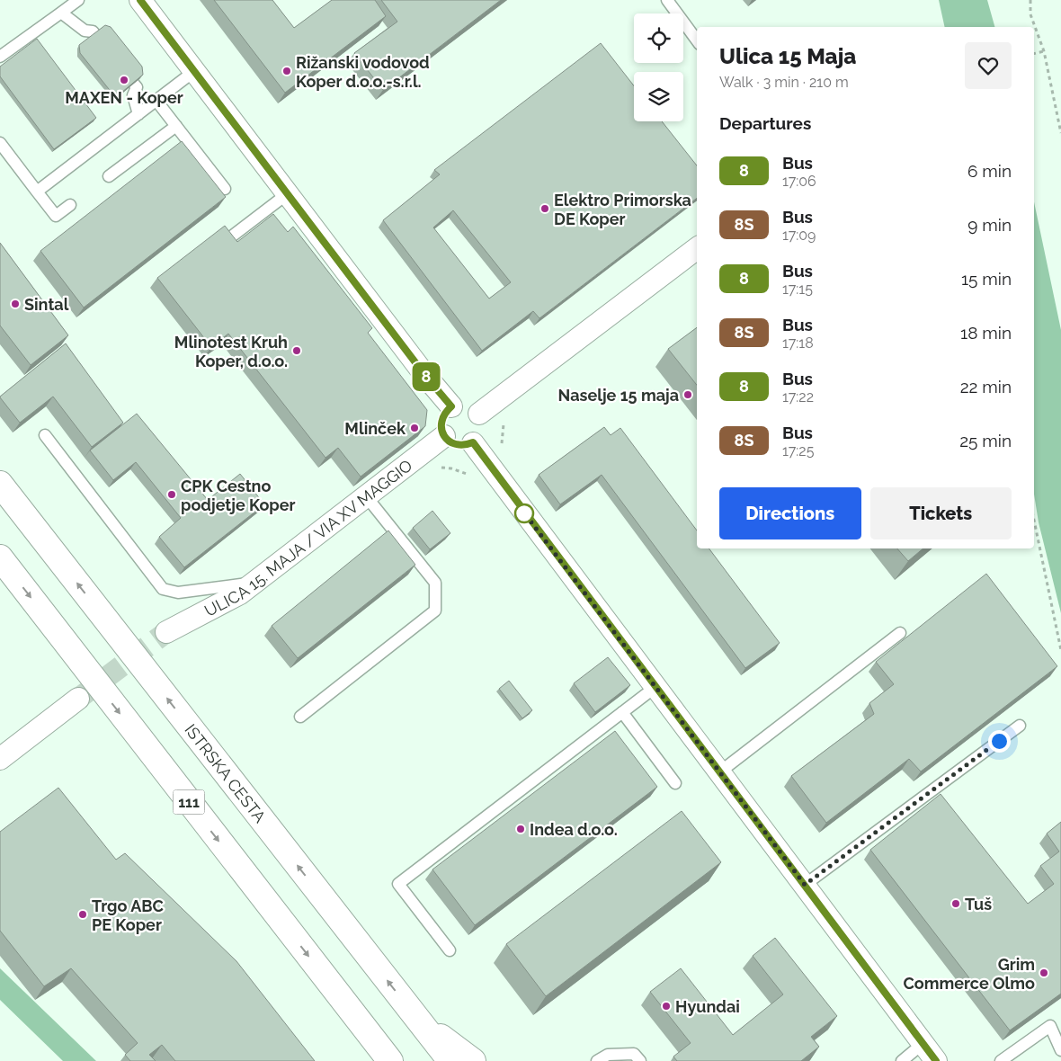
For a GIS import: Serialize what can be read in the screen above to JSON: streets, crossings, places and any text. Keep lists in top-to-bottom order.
{
  "streets": {
    "highway": ["ISTRSKA CESTA", "111"],
    "street": ["ULICA 15. MAJA / VIA XV MAGGIO"]
  },
  "places": [
    "Rižanski vodovod Koper d.o.o.-s.r.l.",
    "MAXEN - Koper",
    "Elektro Primorska DE Koper",
    "Sintal",
    "Mlinotest Kruh Koper, d.o.o.",
    "Naselje 15 maja",
    "Mlinček",
    "CPK Cestno podjetje Koper",
    "Indea d.o.o.",
    "Tuš",
    "Trgo ABC PE Koper",
    "Grim Commerce Olmo",
    "Hyundai"
  ],
  "lines": ["bus line 8"],
  "page": {
    "on_map": "8",
    "heading": [
      ["Ulica 15 Maja", "Walk · 3 min · 210 m"],
      "Departures"
    ],
    "list": [
      {
        "mark": "8",
        "name": "Bus",
        "note": "17:06",
        "value": "6 min"
      },
      {
        "mark": "8S",
        "name": "Bus",
        "note": "17:09",
        "value": "9 min"
      },
      {
        "mark": "8",
        "name": "Bus",
        "note": "17:15",
        "value": "15 min"
      },
      {
        "mark": "8S",
        "name": "Bus",
        "note": "17:18",
        "value": "18 min"
      },
      {
        "mark": "8",
        "name": "Bus",
        "note": "17:22",
        "value": "22 min"
      },
      {
        "mark": "8S",
        "name": "Bus",
        "note": "17:25",
        "value": "25 min"
      }
    ],
    "buttons": ["Directions", "Tickets"]
  }
}
